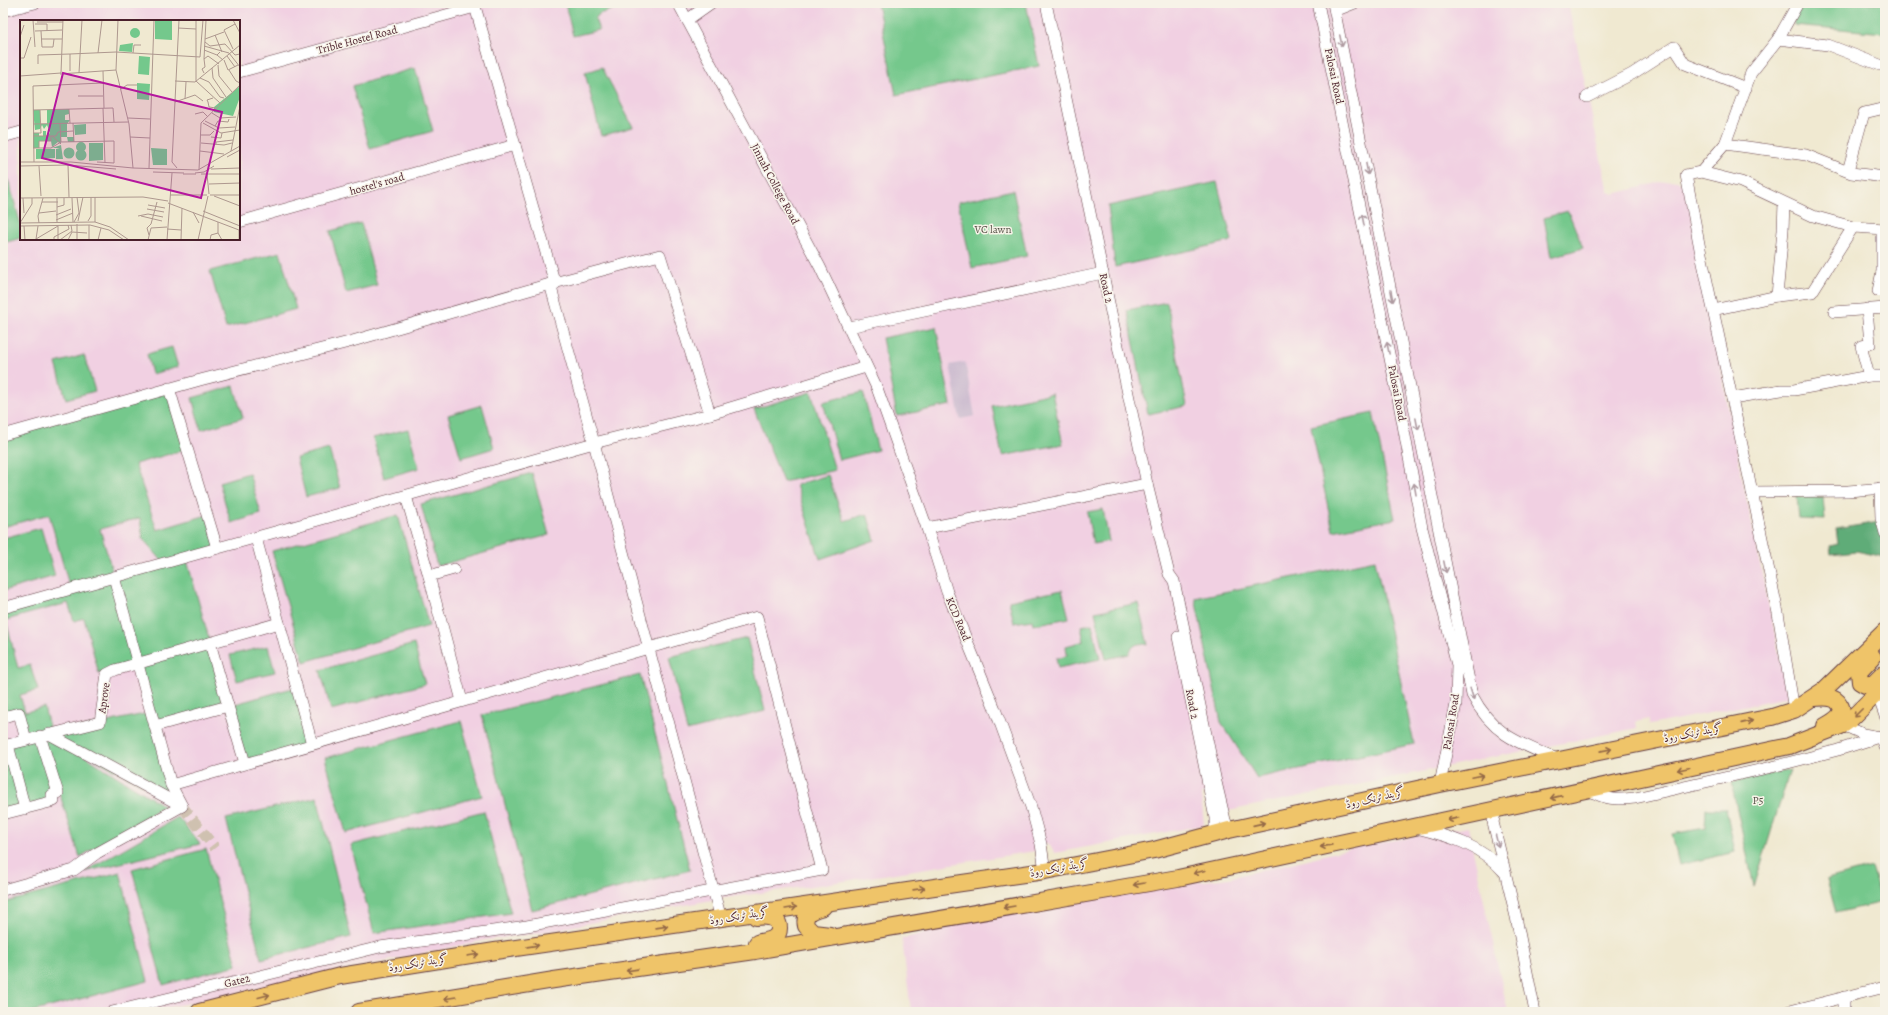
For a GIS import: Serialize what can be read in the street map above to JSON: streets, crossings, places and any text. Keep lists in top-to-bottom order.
{
  "streets": {
    "highway": ["گرینڈ ٹرنک روڈ"],
    "street": [
      "Trible Hostel Road",
      "Palosai Road",
      "hostel's road",
      "Jinnah College Road",
      "Road 2",
      "KCD Road",
      "Aprove",
      "Gate2"
    ]
  },
  "crossings": [
    ["Palosai Road", "گرینڈ ٹرنک روڈ"],
    ["Jinnah College Road", "KCD Road"],
    ["Road 2", "گرینڈ ٹرنک روڈ"],
    ["KCD Road", "گرینڈ ٹرنک روڈ"]
  ],
  "parks": ["VC lawn", "P5"]
}
